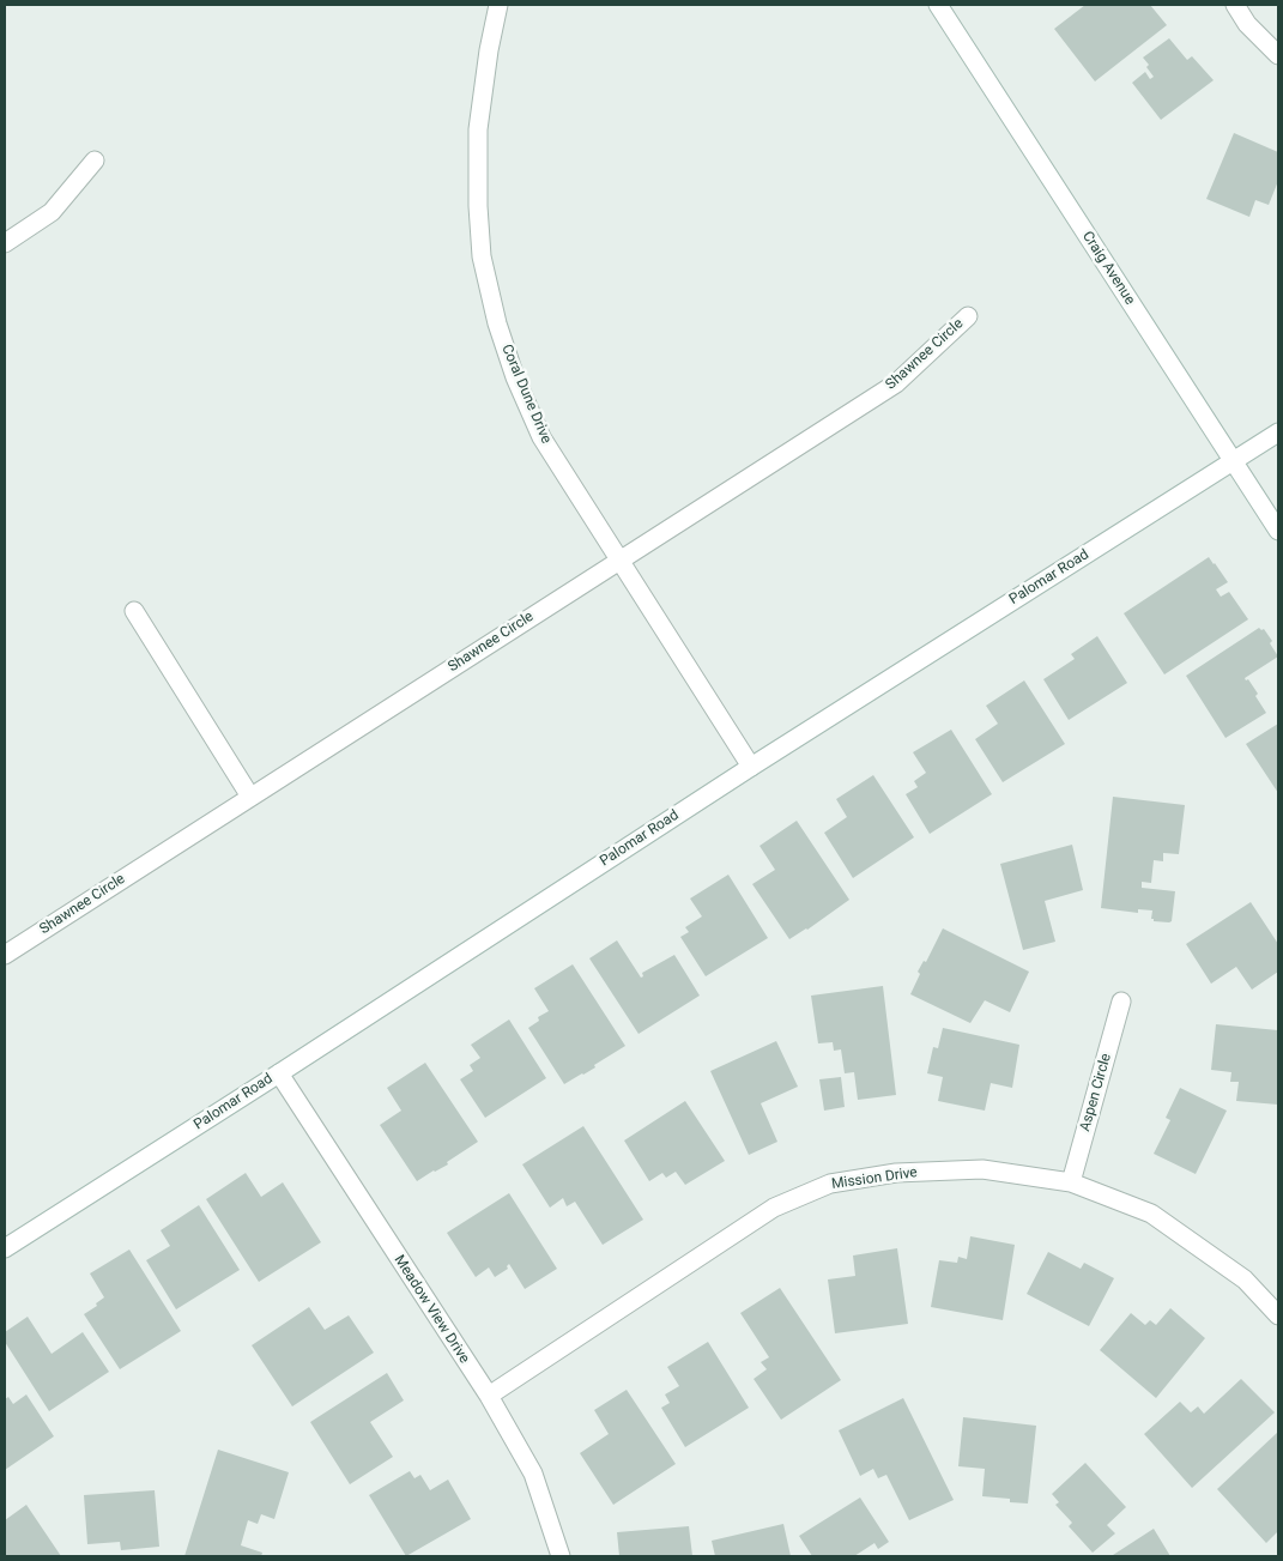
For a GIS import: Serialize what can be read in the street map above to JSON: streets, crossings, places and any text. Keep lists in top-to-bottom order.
{
  "streets": {
    "street": [
      "Craig Avenue",
      "Shawnee Circle",
      "Coral Dune Drive",
      "Palomar Road",
      "Aspen Circle",
      "Mission Drive",
      "Meadow View Drive"
    ]
  },
  "crossings": [
    ["Craig Avenue", "Palomar Road"],
    ["Shawnee Circle", "Coral Dune Drive"],
    ["Coral Dune Drive", "Palomar Road"],
    ["Palomar Road", "Meadow View Drive"],
    ["Aspen Circle", "Mission Drive"],
    ["Mission Drive", "Meadow View Drive"]
  ]
}
